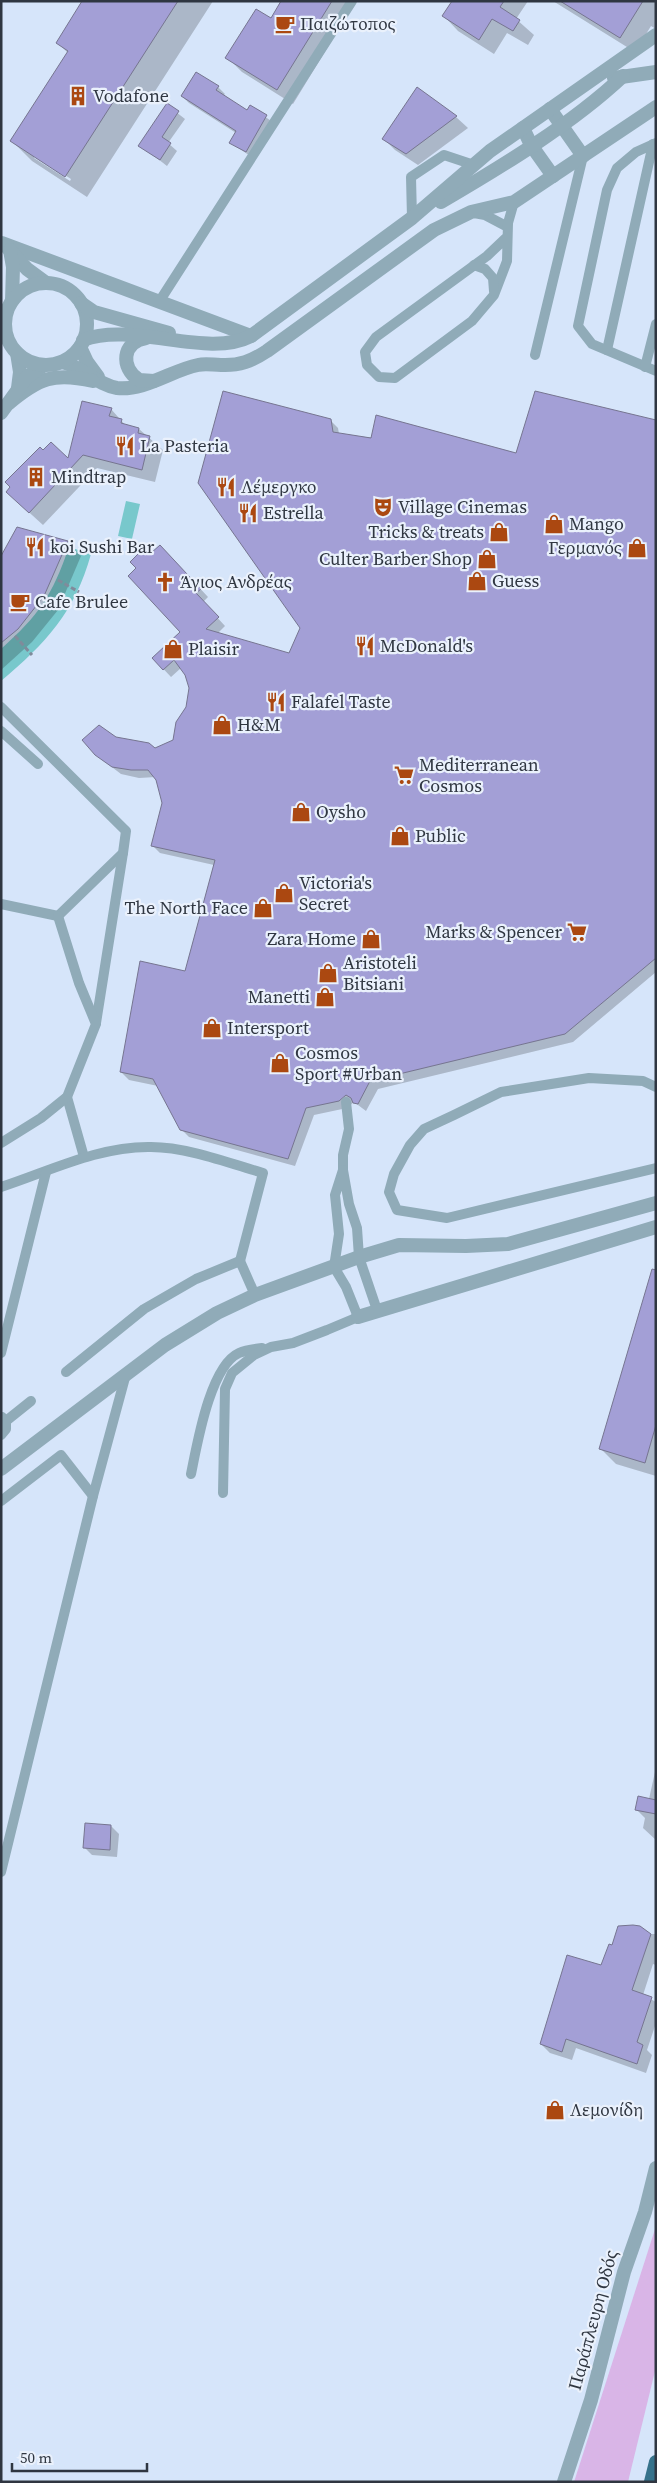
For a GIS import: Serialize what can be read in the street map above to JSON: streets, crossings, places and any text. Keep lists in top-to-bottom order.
{
  "streets": {
    "street": ["Παράπλευρη Οδός"]
  },
  "places": {
    "cafe": ["Παιζώτοπος", "Cafe Brulee"],
    "building": ["Vodafone", "Mindtrap"],
    "restaurant": [
      "La Pasteria",
      "Λέμεργκο",
      "Estrella",
      "koi Sushi Bar",
      "McDonald's",
      "Falafel Taste"
    ],
    "theatre": ["Village Cinemas"],
    "shop": [
      "Mango",
      "Tricks & treats",
      "Γερμανός",
      "Culter Barber Shop",
      "Guess",
      "Plaisir",
      "H&M",
      "Oysho",
      "Public",
      "Victoria's Secret",
      "The North Face",
      "Zara Home",
      "Aristoteli Bitsiani",
      "Manetti",
      "Intersport",
      "Cosmos Sport #Urban",
      "Λεμονίδη"
    ],
    "church": ["Άγιος Ανδρέας"],
    "supermarket": ["Mediterranean Cosmos", "Marks & Spencer"]
  },
  "scale_bar": "50 m"
}
